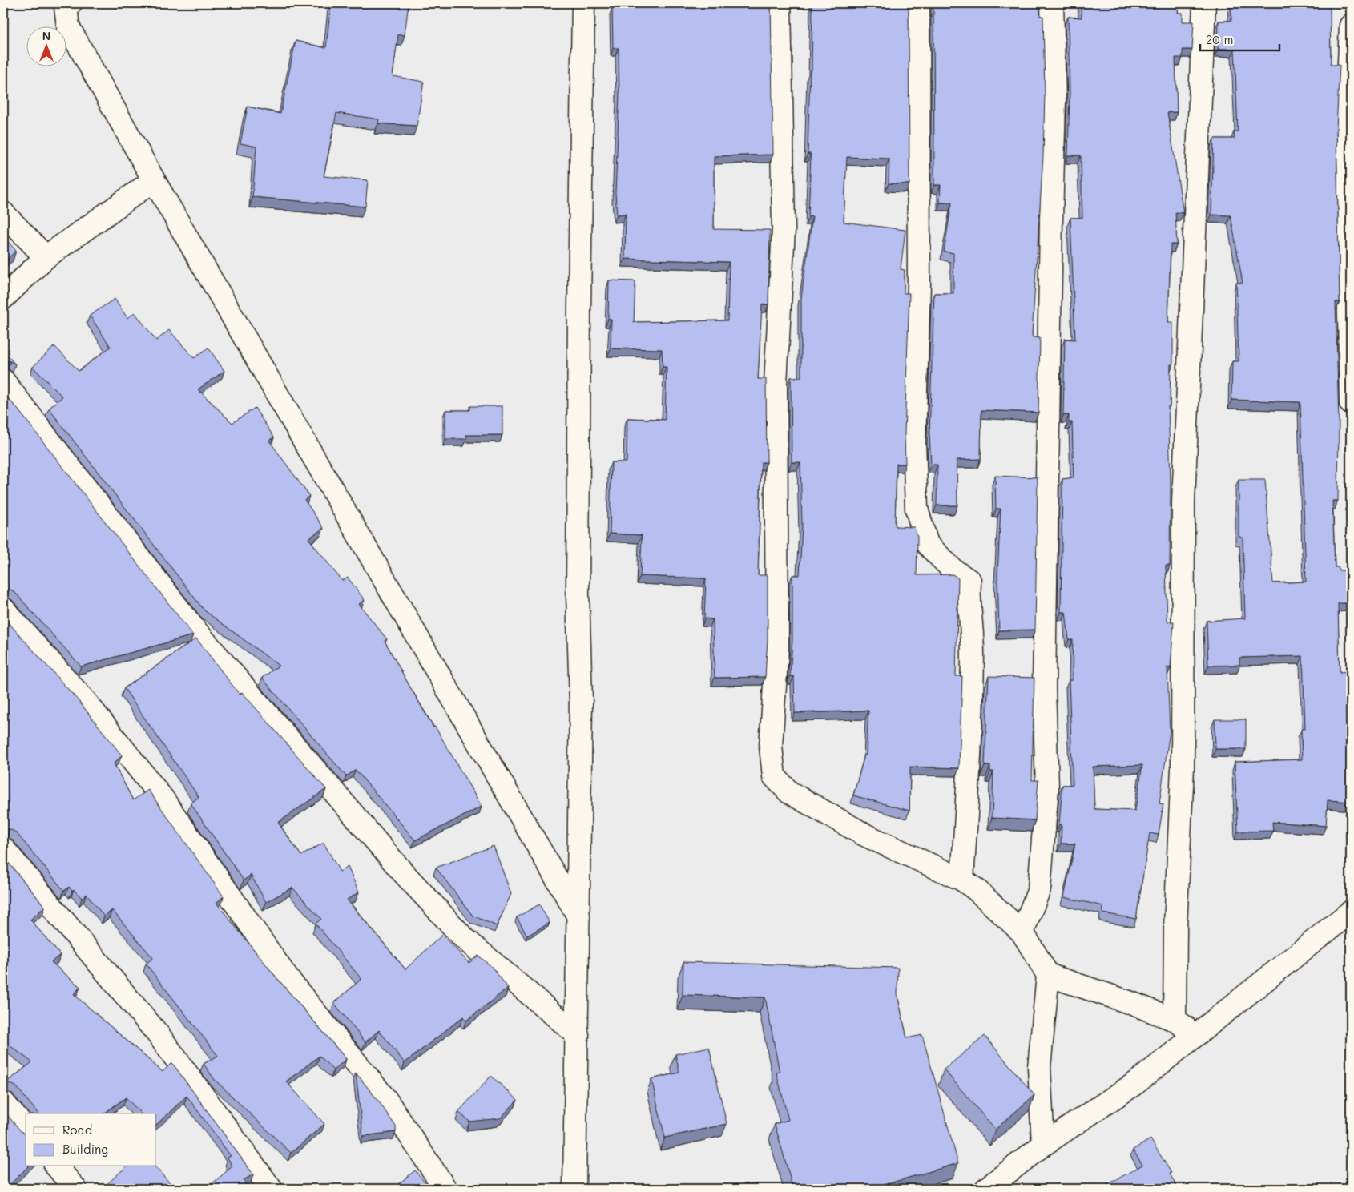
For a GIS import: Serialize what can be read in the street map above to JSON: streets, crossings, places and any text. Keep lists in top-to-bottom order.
{
  "legend": ["Road", "Building"],
  "scale_bar": "20 m",
  "north": "top"
}
